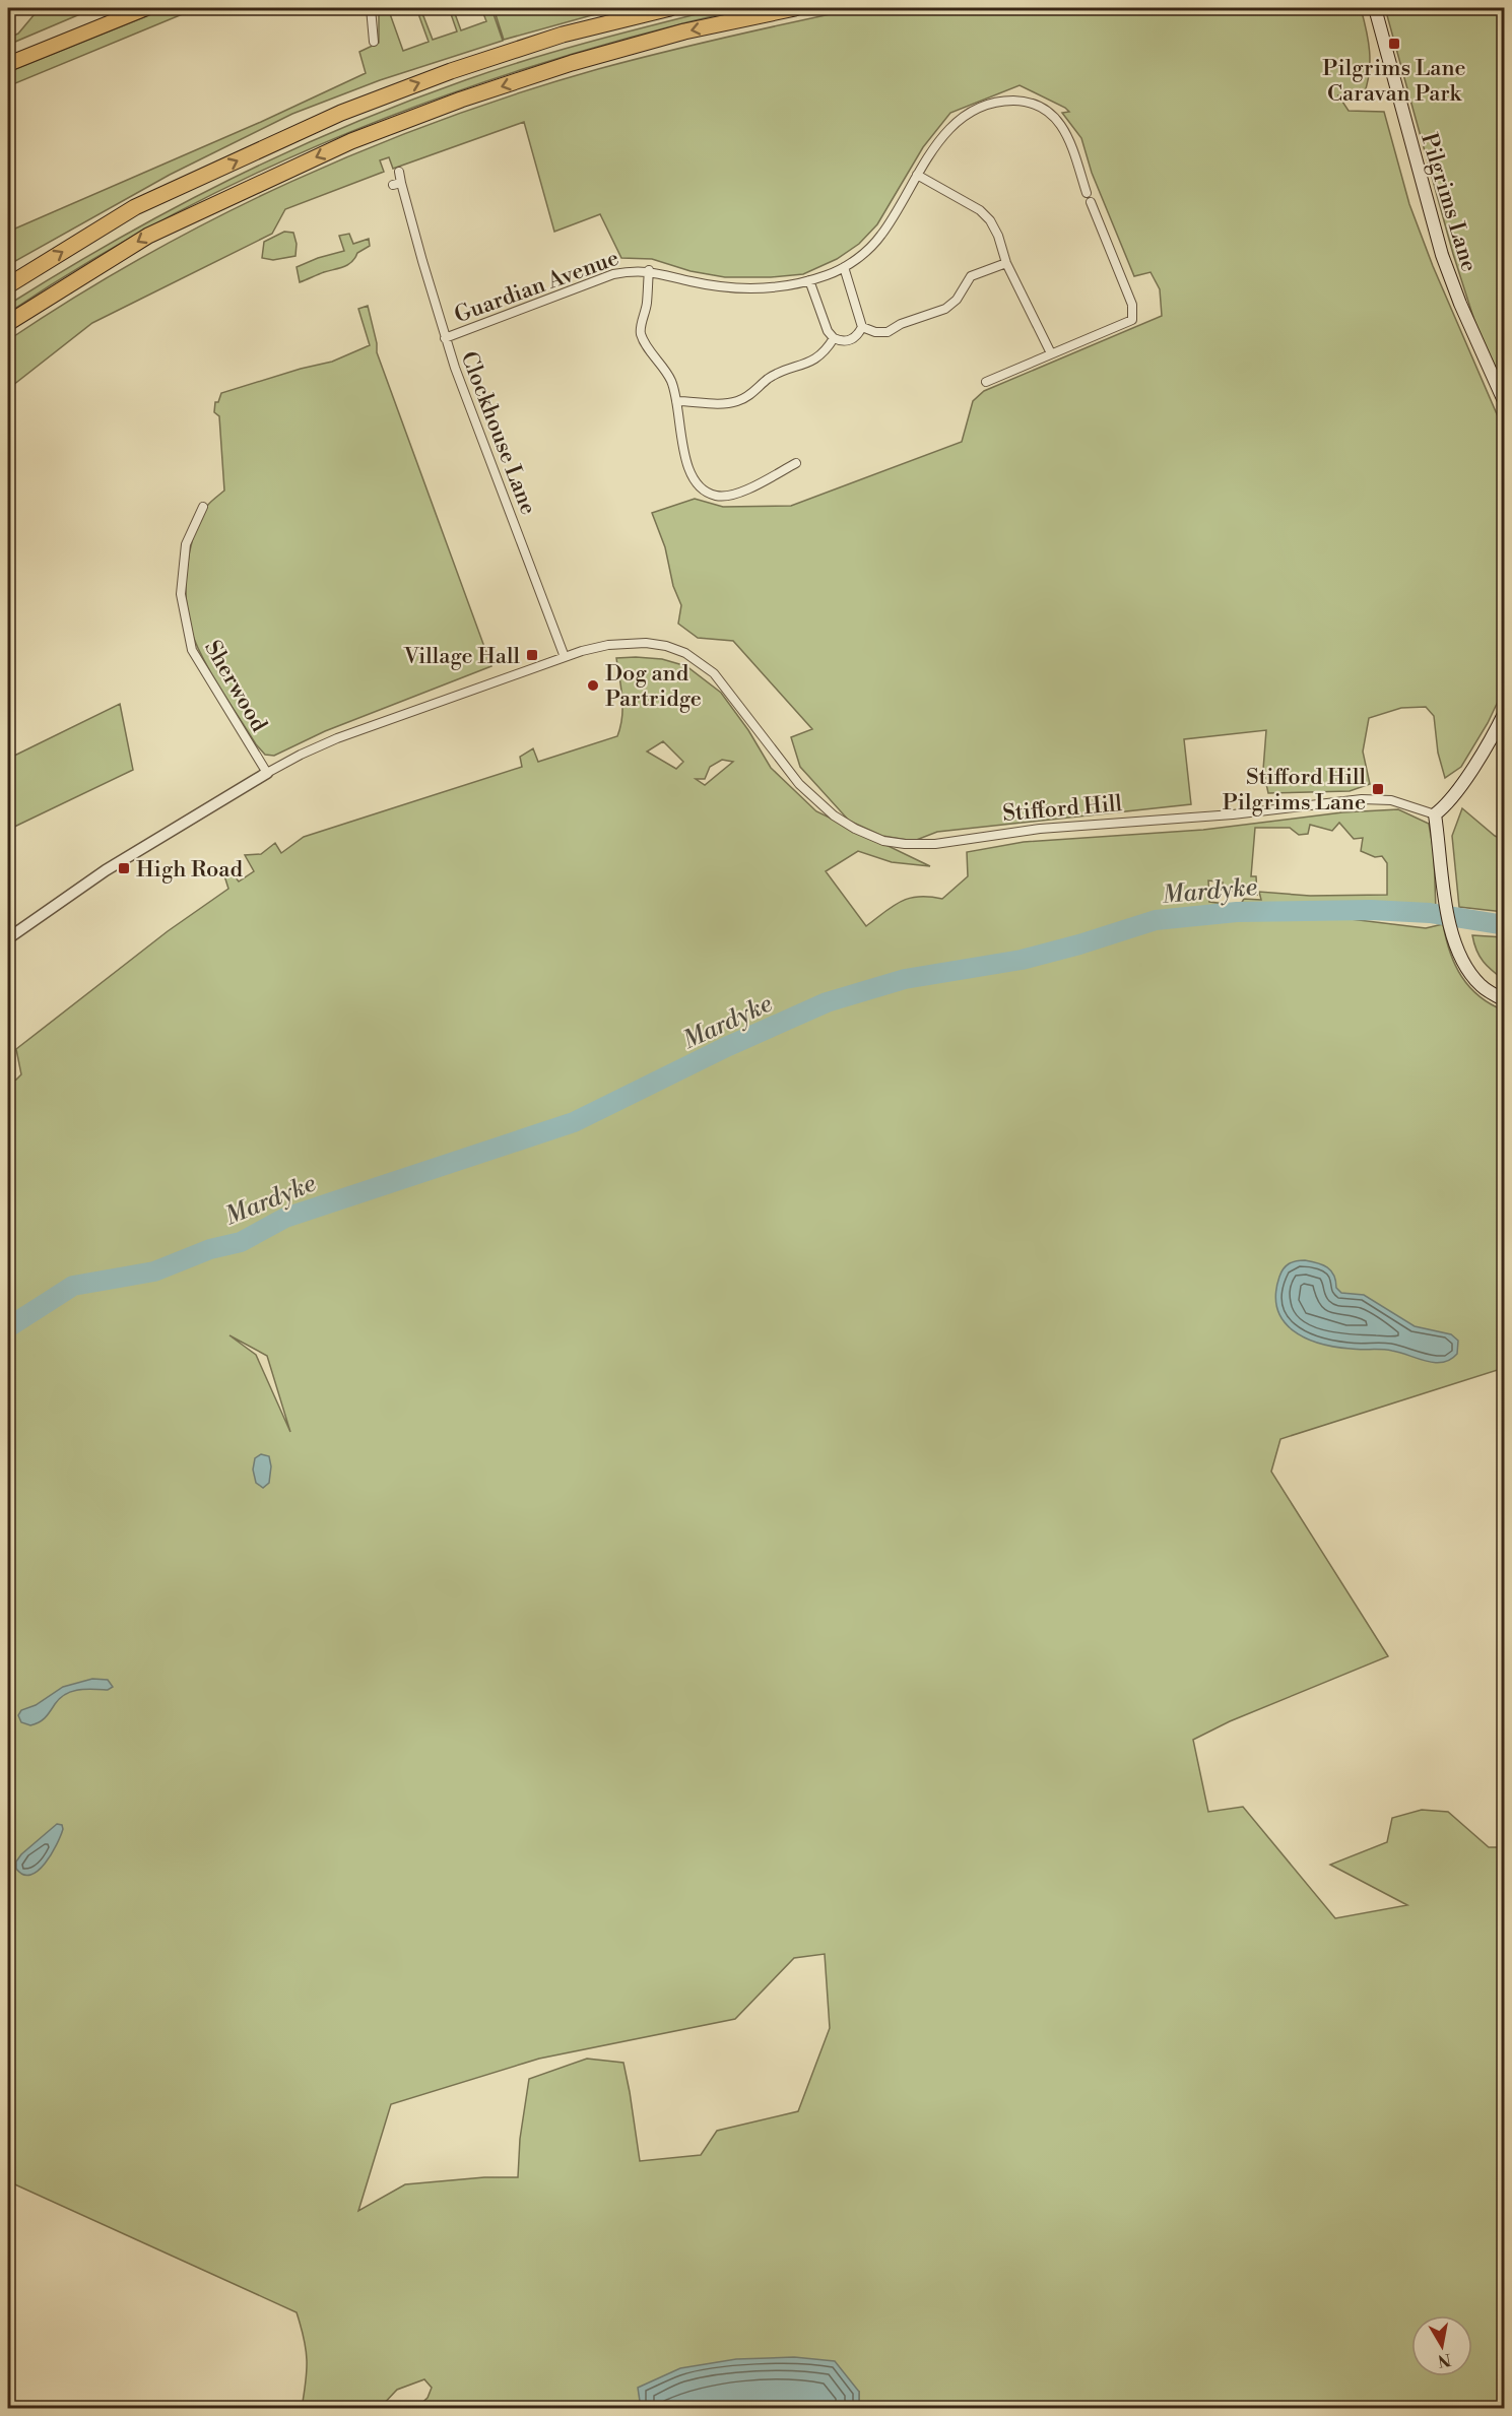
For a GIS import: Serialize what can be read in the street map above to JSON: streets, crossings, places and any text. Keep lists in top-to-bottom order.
{
  "streets": {
    "main road": ["Pilgrims Lane"],
    "street": [
      "Guardian Avenue",
      "Clockhouse Lane",
      "Sherwood",
      "Stifford Hill"
    ]
  },
  "crossings": [
    ["Guardian Avenue", "Clockhouse Lane"],
    ["Clockhouse Lane", "Stifford Hill"]
  ],
  "water": ["Mardyke"],
  "places": {
    "transit": [
      "Pilgrims Lane Caravan Park",
      "Village Hall",
      "Stifford Hill Pilgrims Lane",
      "High Road"
    ],
    "other": ["Dog and Partridge"]
  },
  "north": "bottom"
}
